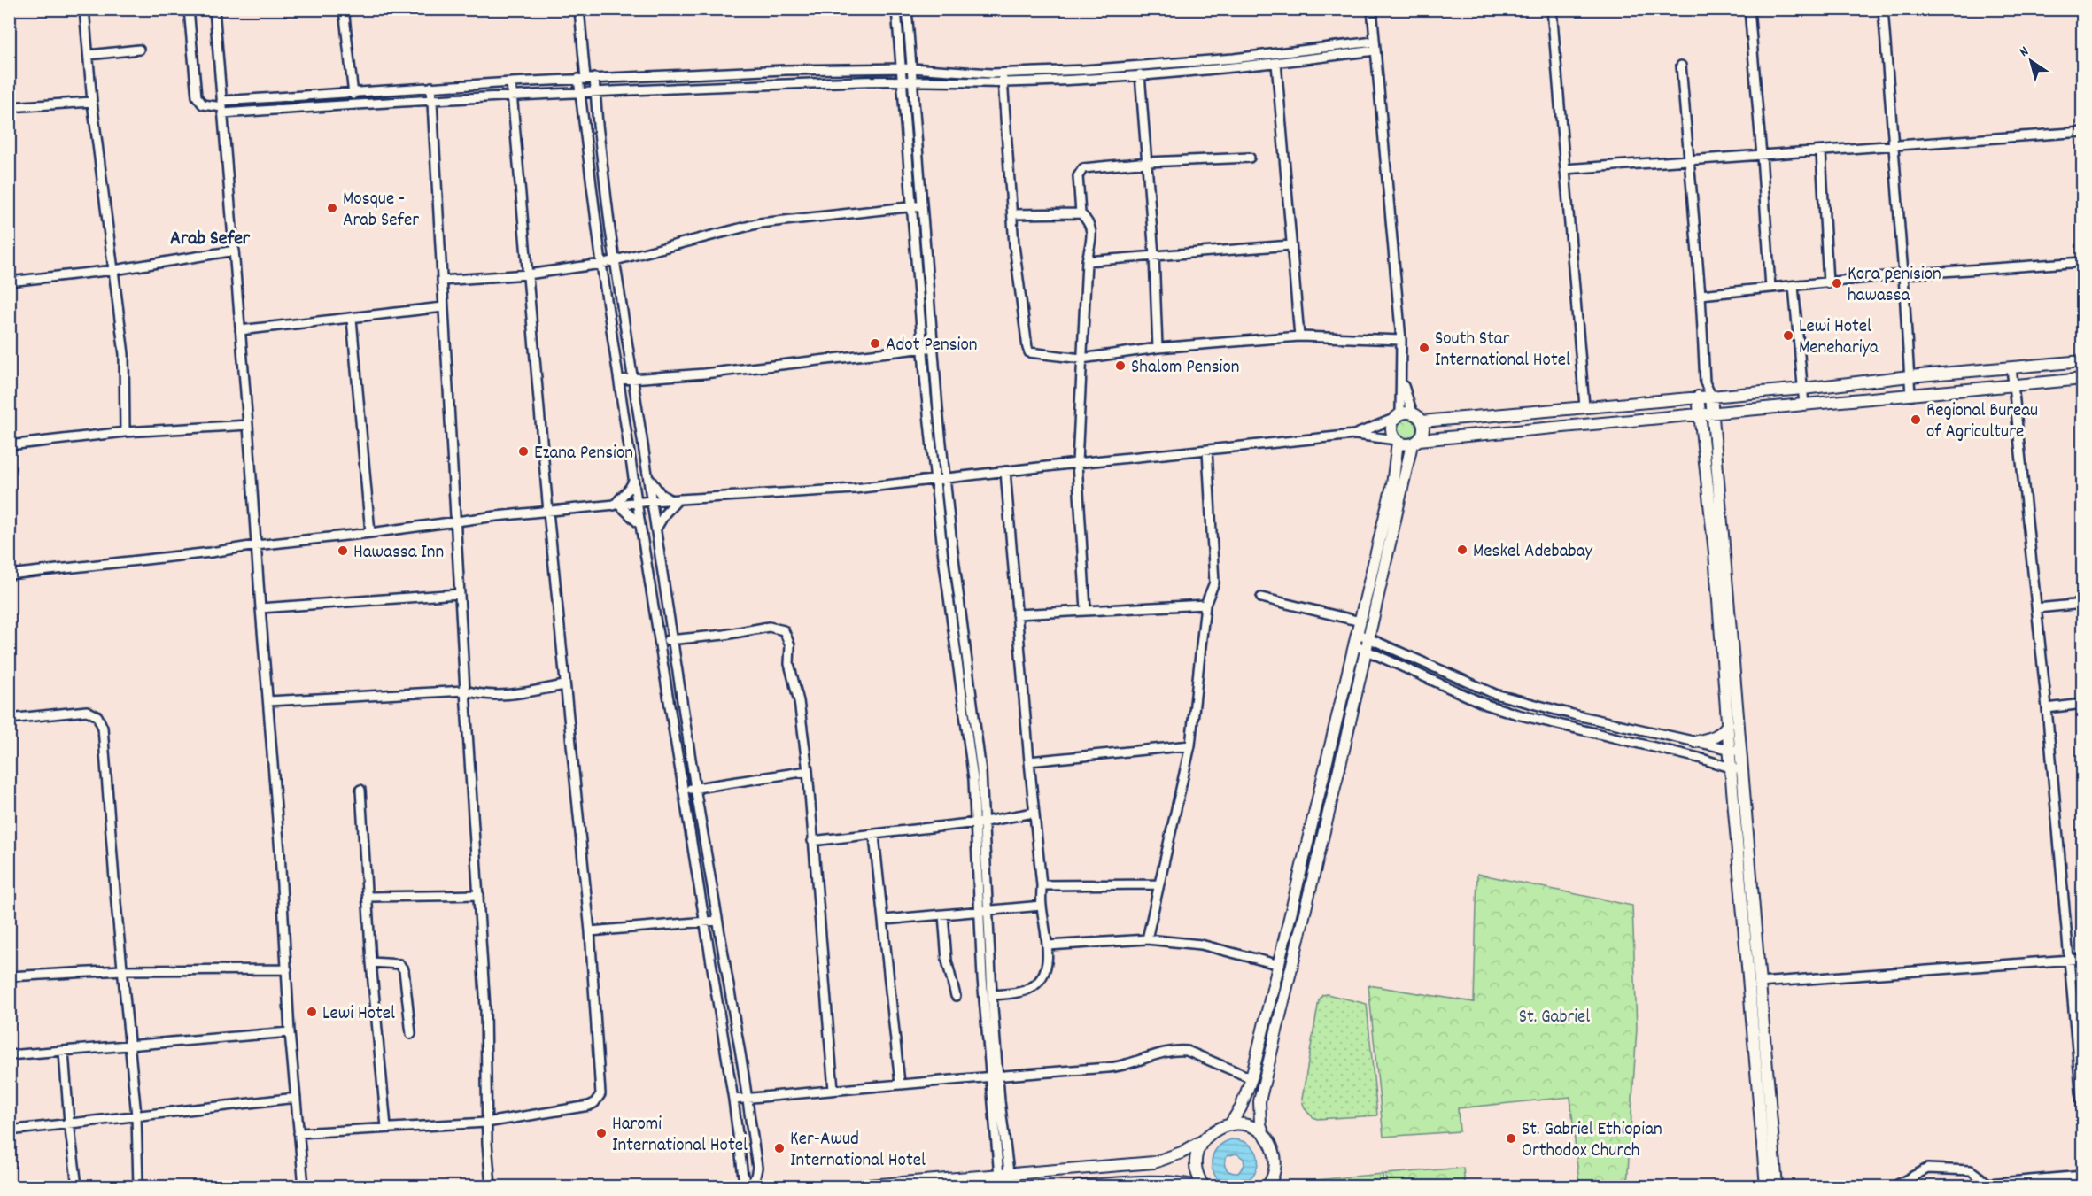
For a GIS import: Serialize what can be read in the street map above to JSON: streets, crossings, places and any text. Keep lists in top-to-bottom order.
{
  "districts": ["Arab Sefer"],
  "parks": ["St. Gabriel"],
  "places": [
    "Mosque - Arab Sefer",
    "Kora penision hawassa",
    "Lewi Hotel Menehariya",
    "Adot Pension",
    "South Star International Hotel",
    "Shalom Pension",
    "Regional Bureau of Agriculture",
    "Ezana Pension",
    "Meskel Adebabay",
    "Hawassa Inn",
    "Lewi Hotel",
    "Haromi International Hotel",
    "St. Gabriel Ethiopian Orthodox Church",
    "Ker-Awud International Hotel"
  ],
  "north": "top left"
}
